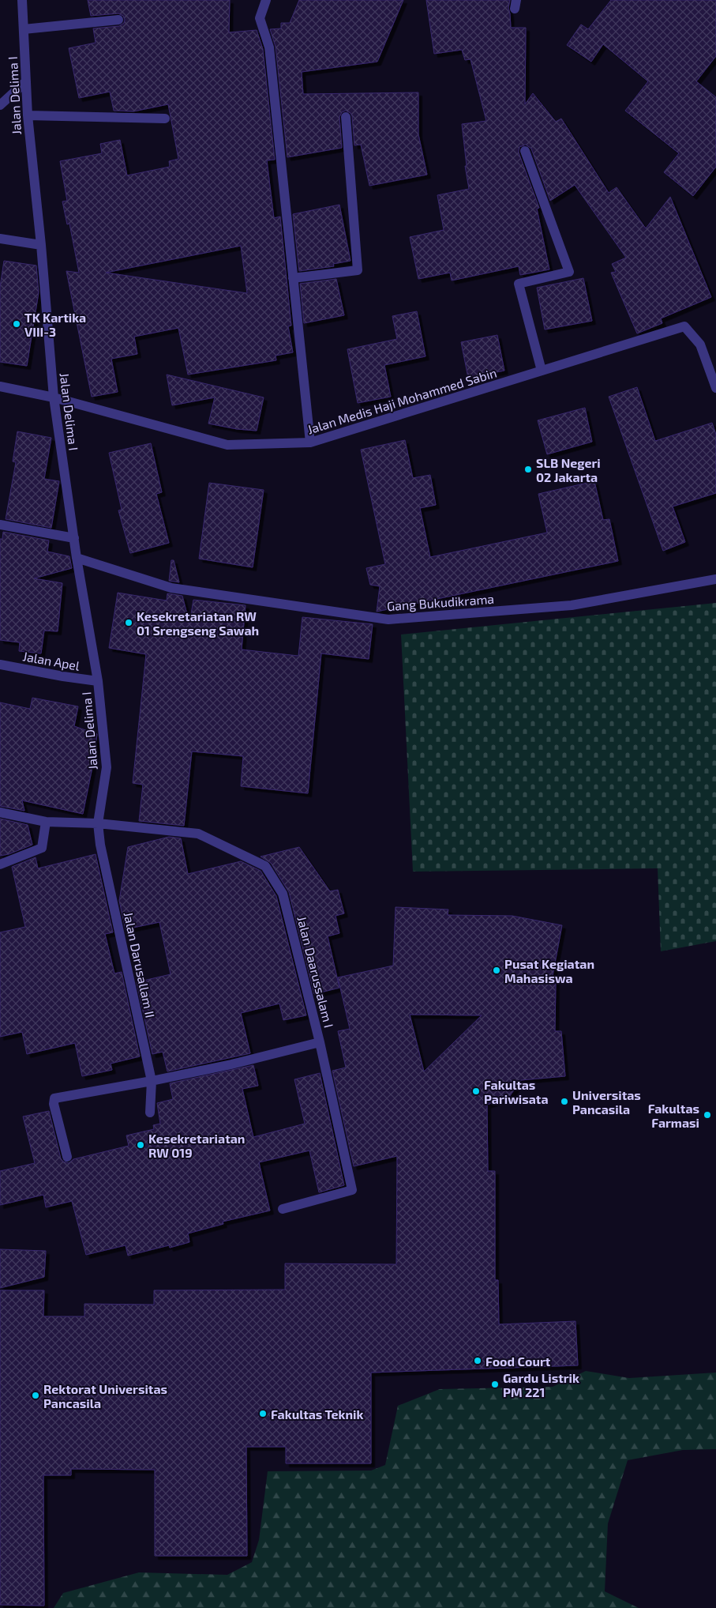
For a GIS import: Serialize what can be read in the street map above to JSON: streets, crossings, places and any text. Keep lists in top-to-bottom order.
{
  "streets": {
    "street": [
      "Jalan Delima I",
      "Jalan Medis Haji Mohammed Sabin",
      "Gang Bukudikrama",
      "Jalan Apel",
      "Jalan Darusallam II",
      "Jalan Daarussalam I"
    ]
  },
  "crossings": [
    ["Jalan Delima I", "Jalan Medis Haji Mohammed Sabin"],
    ["Jalan Delima I", "Gang Bukudikrama"],
    ["Jalan Delima I", "Jalan Apel"],
    ["Jalan Delima I", "Jalan Darusallam II"],
    ["Jalan Delima I", "Jalan Daarussalam I"],
    ["Jalan Darusallam II", "Jalan Daarussalam I"]
  ],
  "places": [
    "TK Kartika VIII-3",
    "SLB Negeri 02 Jakarta",
    "Kesekretariatan RW 01 Srengseng Sawah",
    "Pusat Kegiatan Mahasiswa",
    "Fakultas Pariwisata",
    "Universitas Pancasila",
    "Fakultas Farmasi",
    "Kesekretariatan RW 019",
    "Food Court",
    "Gardu Listrik PM 221",
    "Rektorat Universitas Pancasila",
    "Fakultas Teknik"
  ]
}
